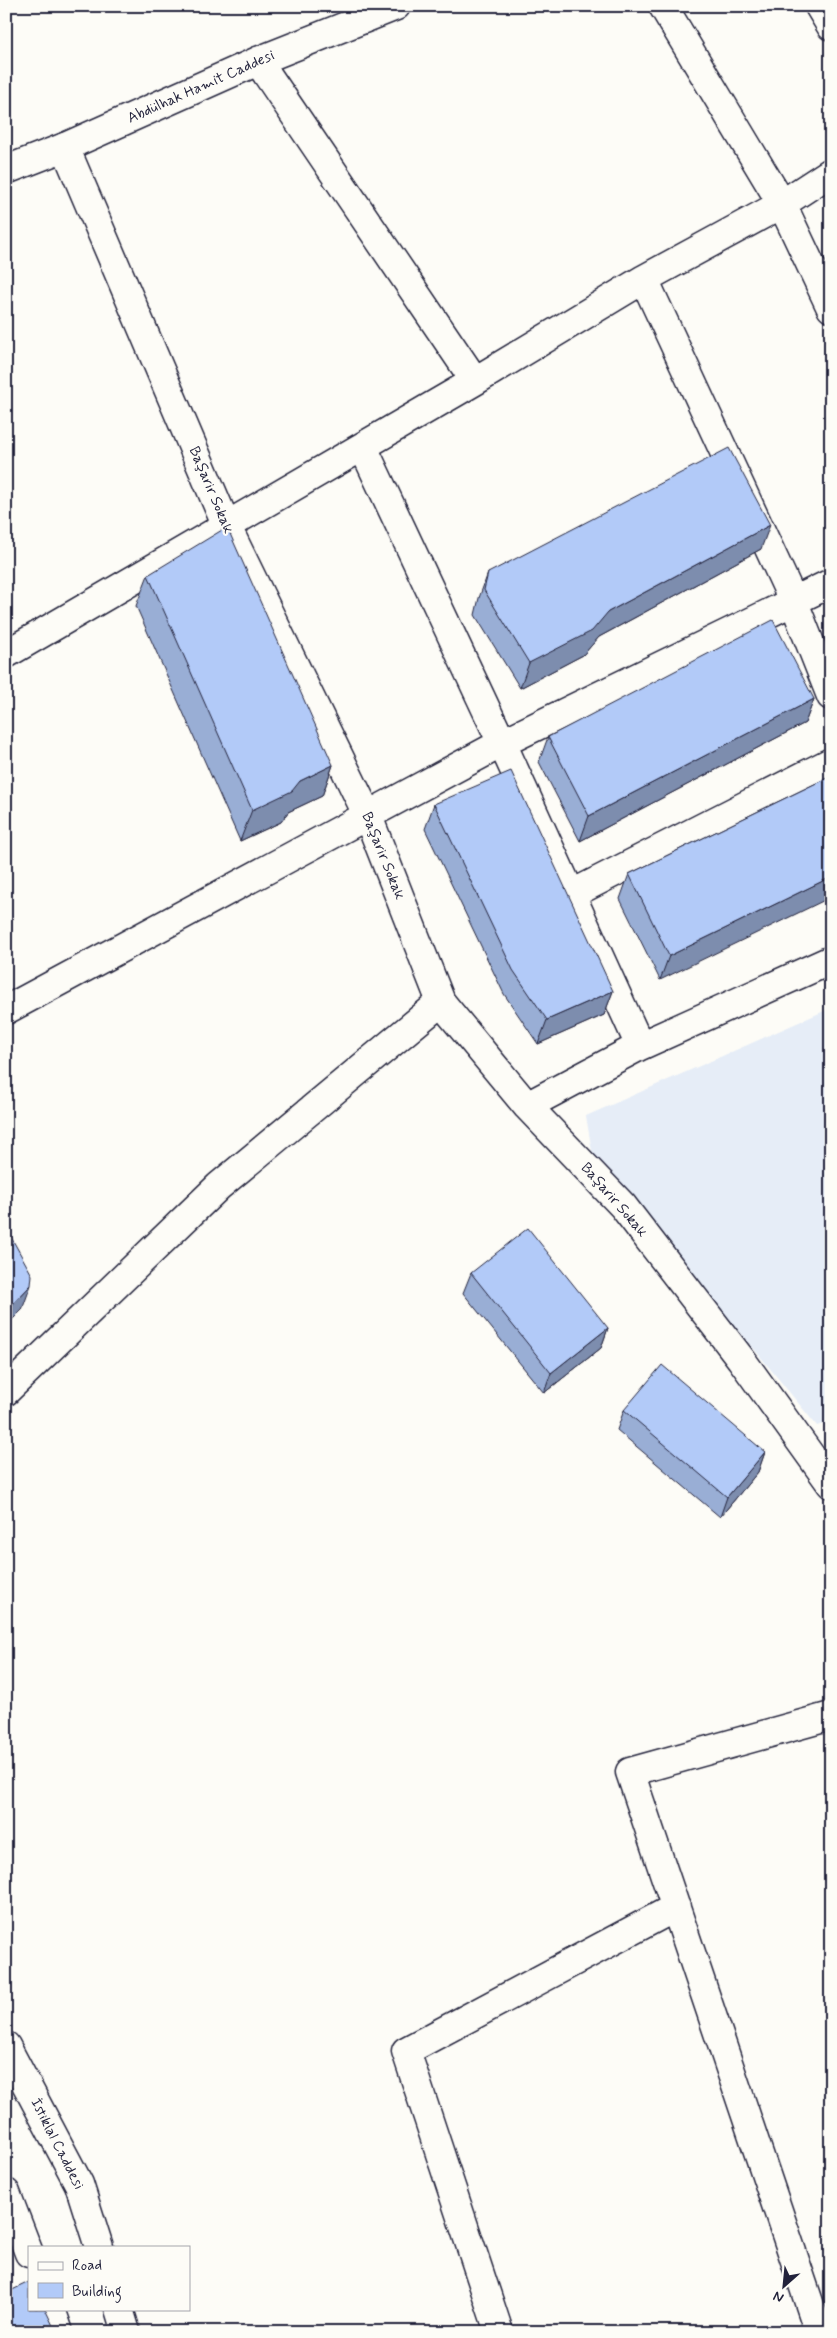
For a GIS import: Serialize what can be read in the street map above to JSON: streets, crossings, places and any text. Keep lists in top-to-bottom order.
{
  "streets": {
    "street": ["Abdülhak Hamit Caddesi", "Başarir Sokak", "İstiklal Caddesi"]
  },
  "crossings": [
    ["Abdülhak Hamit Caddesi", "Başarir Sokak"]
  ],
  "legend": ["Road", "Building"],
  "north": "bottom left"
}
